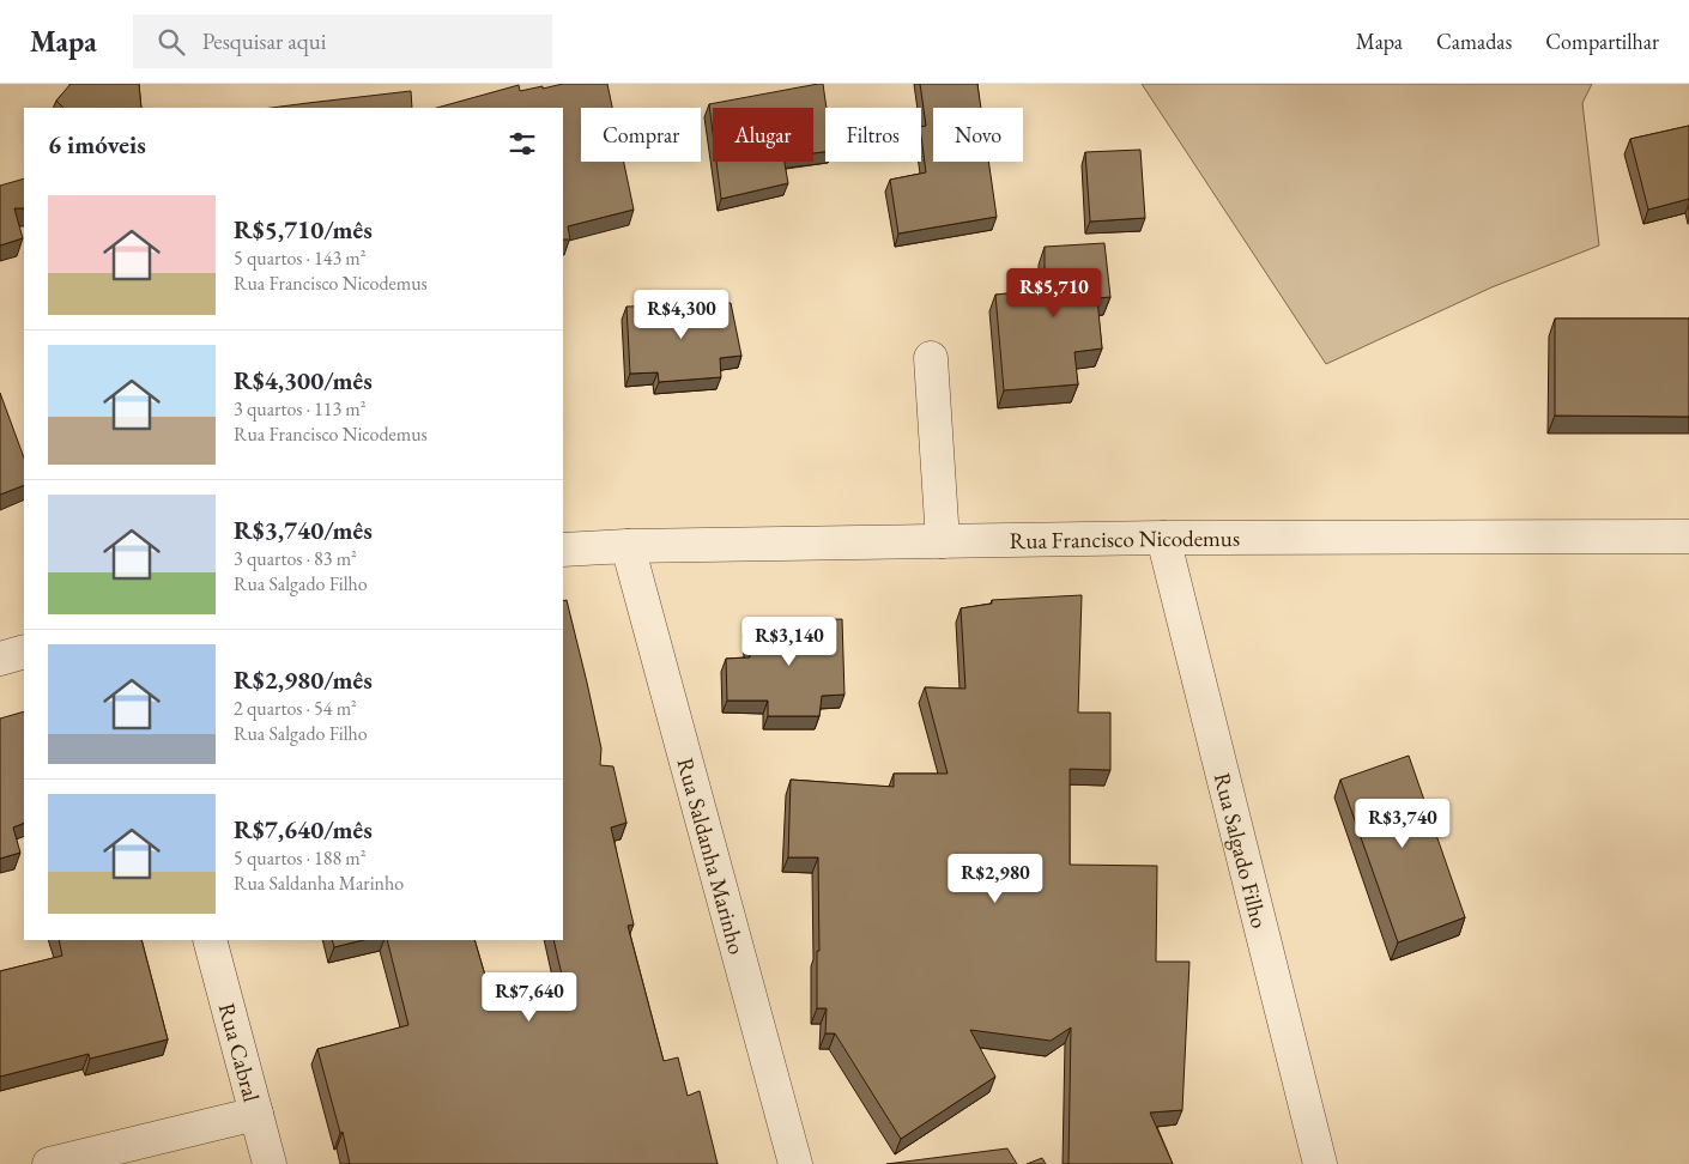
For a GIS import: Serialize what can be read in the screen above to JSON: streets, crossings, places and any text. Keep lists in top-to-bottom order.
{
  "streets": {
    "street": [
      "Rua Francisco Nicodemus",
      "Rua Salgado Filho",
      "Rua Saldanha Marinho",
      "Rua Cabral"
    ]
  },
  "crossings": [
    ["Rua Francisco Nicodemus", "Rua Salgado Filho"],
    ["Rua Francisco Nicodemus", "Rua Saldanha Marinho"]
  ],
  "page": {
    "header": "Mapa",
    "search": "Pesquisar aqui",
    "nav": ["Mapa", "Camadas", "Compartilhar"],
    "chip": [
      "Comprar",
      "Alugar",
      "Filtros",
      "Novo"
    ],
    "heading": "6 imóveis",
    "list": [
      {
        "name": "R$5,710/mês",
        "note": "5 quartos · 143 m² · Rua Francisco Nicodemus"
      },
      {
        "name": "R$4,300/mês",
        "note": "3 quartos · 113 m² · Rua Francisco Nicodemus"
      },
      {
        "name": "R$3,740/mês",
        "note": "3 quartos · 83 m² · Rua Salgado Filho"
      },
      {
        "name": "R$2,980/mês",
        "note": "2 quartos · 54 m² · Rua Salgado Filho"
      },
      {
        "name": "R$7,640/mês",
        "note": "5 quartos · 188 m² · Rua Saldanha Marinho"
      }
    ],
    "price": [
      "R$5,710",
      "R$4,300",
      "R$3,140",
      "R$3,740",
      "R$2,980",
      "R$7,640"
    ]
  }
}
